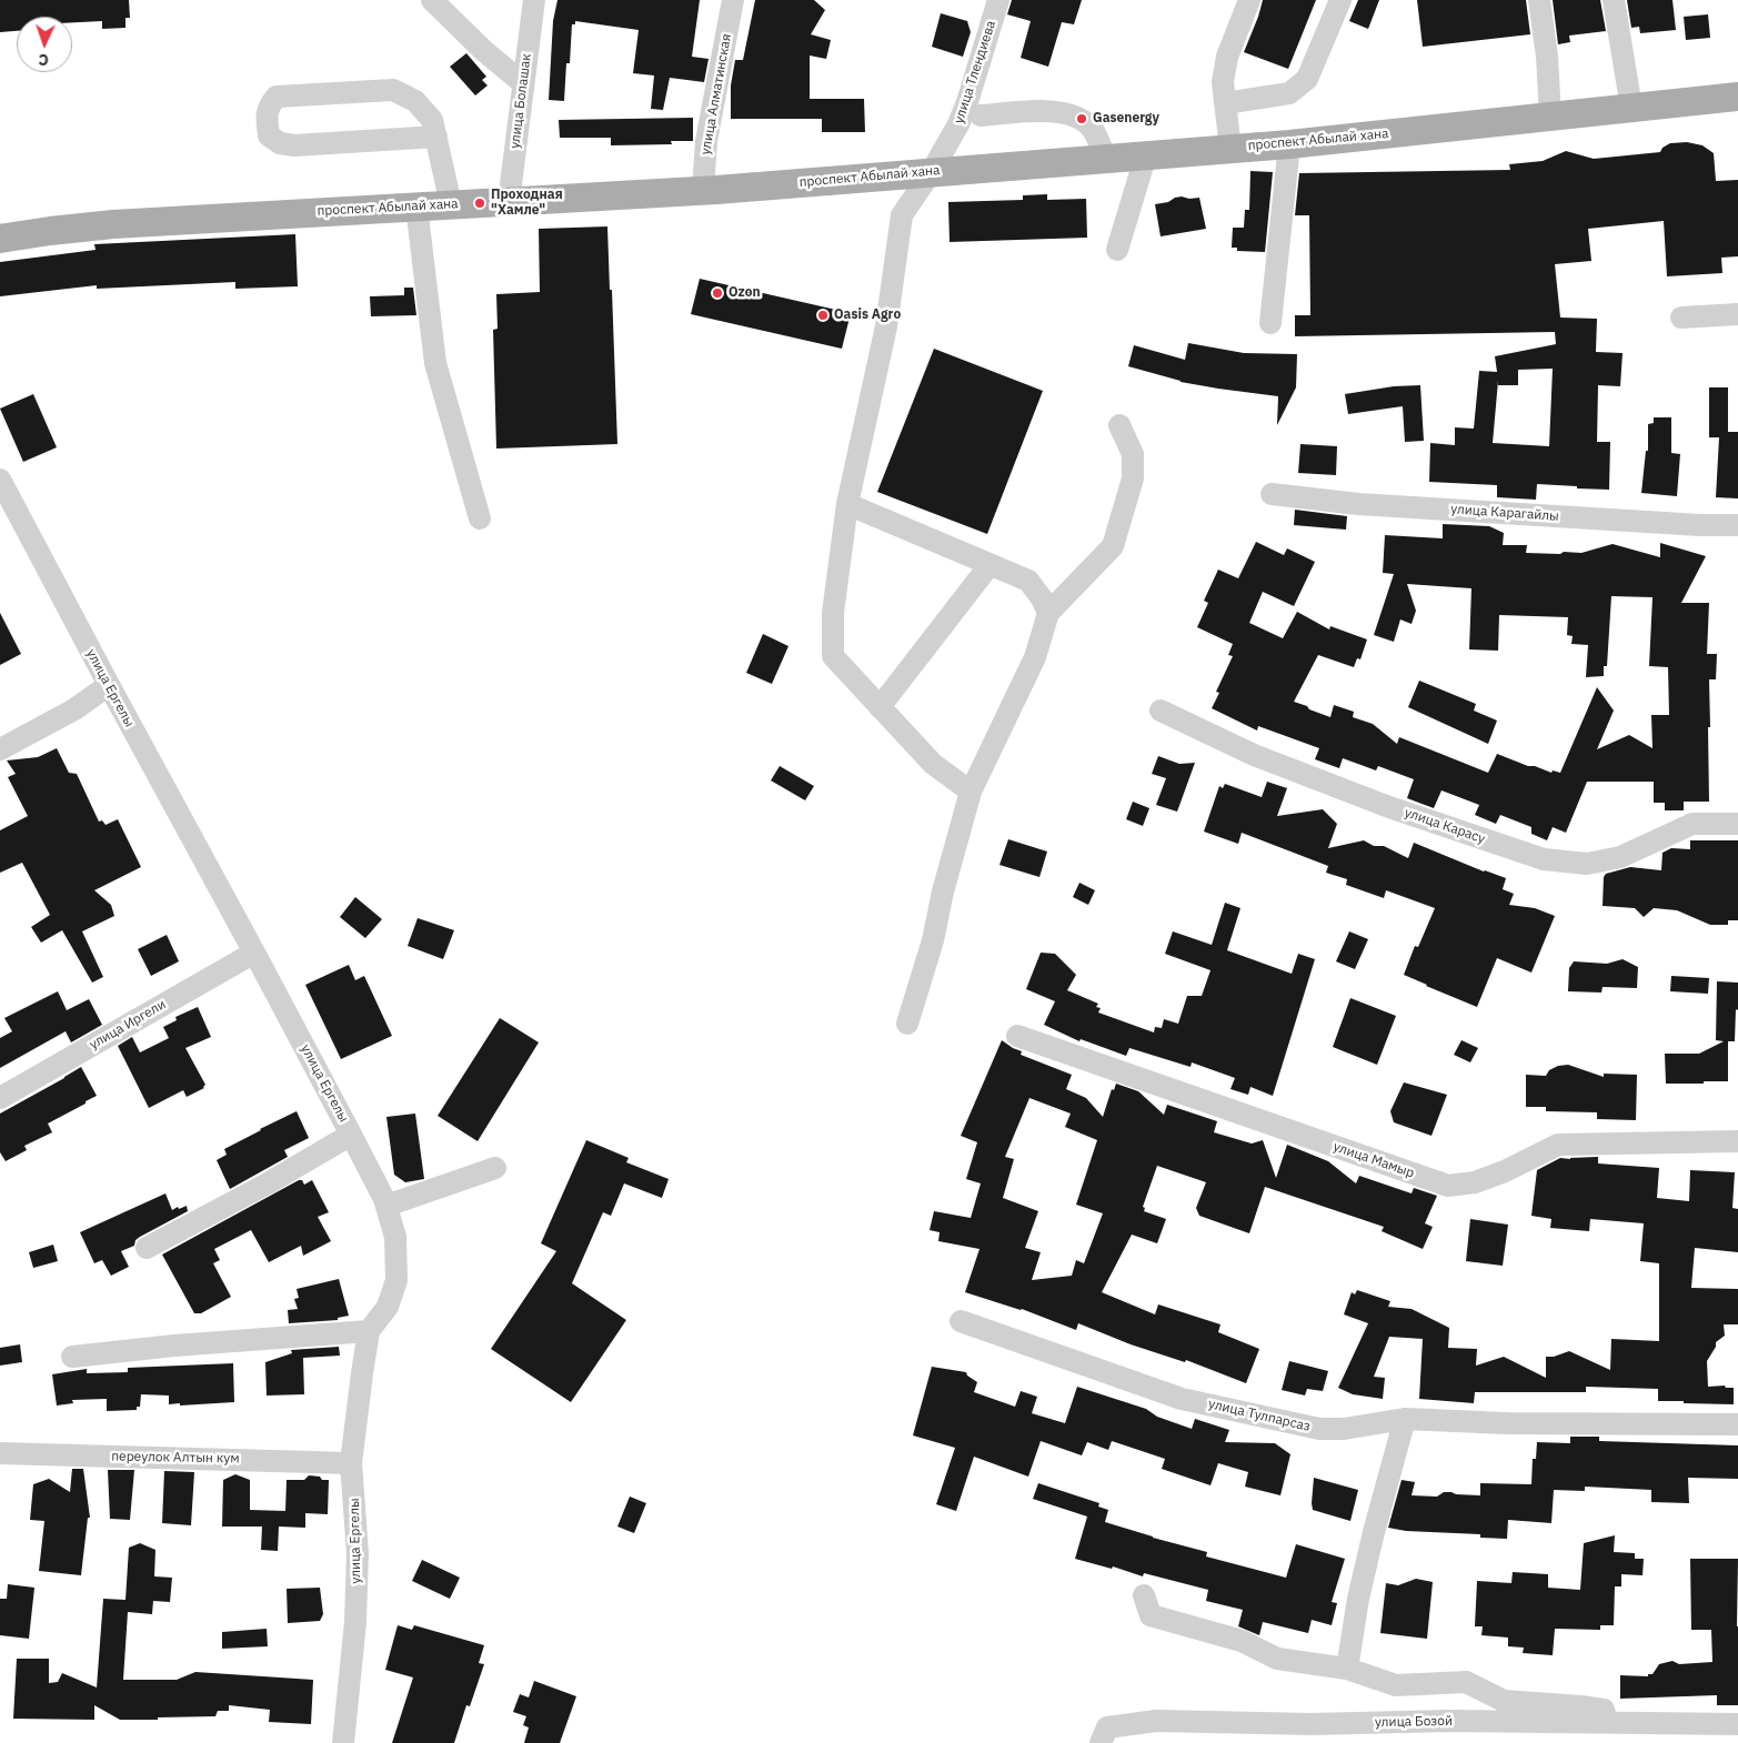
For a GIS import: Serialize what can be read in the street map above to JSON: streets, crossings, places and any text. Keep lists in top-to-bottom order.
{
  "streets": {
    "main road": ["проспект Абылай хана"],
    "street": [
      "улица Тлендиева",
      "улица Алматинская",
      "улица Болашак",
      "улица Карагайлы",
      "улица Ергелы",
      "улица Карасу",
      "улица Иргели",
      "улица Мамыр",
      "улица Тулпарсаз",
      "переулок Алтын кум",
      "улица Бозой"
    ]
  },
  "crossings": [
    ["улица Тлендиева", "проспект Абылай хана"],
    ["улица Алматинская", "проспект Абылай хана"],
    ["улица Болашак", "проспект Абылай хана"],
    ["улица Ергелы", "улица Иргели"],
    ["улица Ергелы", "переулок Алтын кум"]
  ],
  "places": [
    "Gasenergy",
    "Проходная \"Хамле\"",
    "Ozon",
    "Oasis Agro"
  ],
  "north": "bottom"
}
